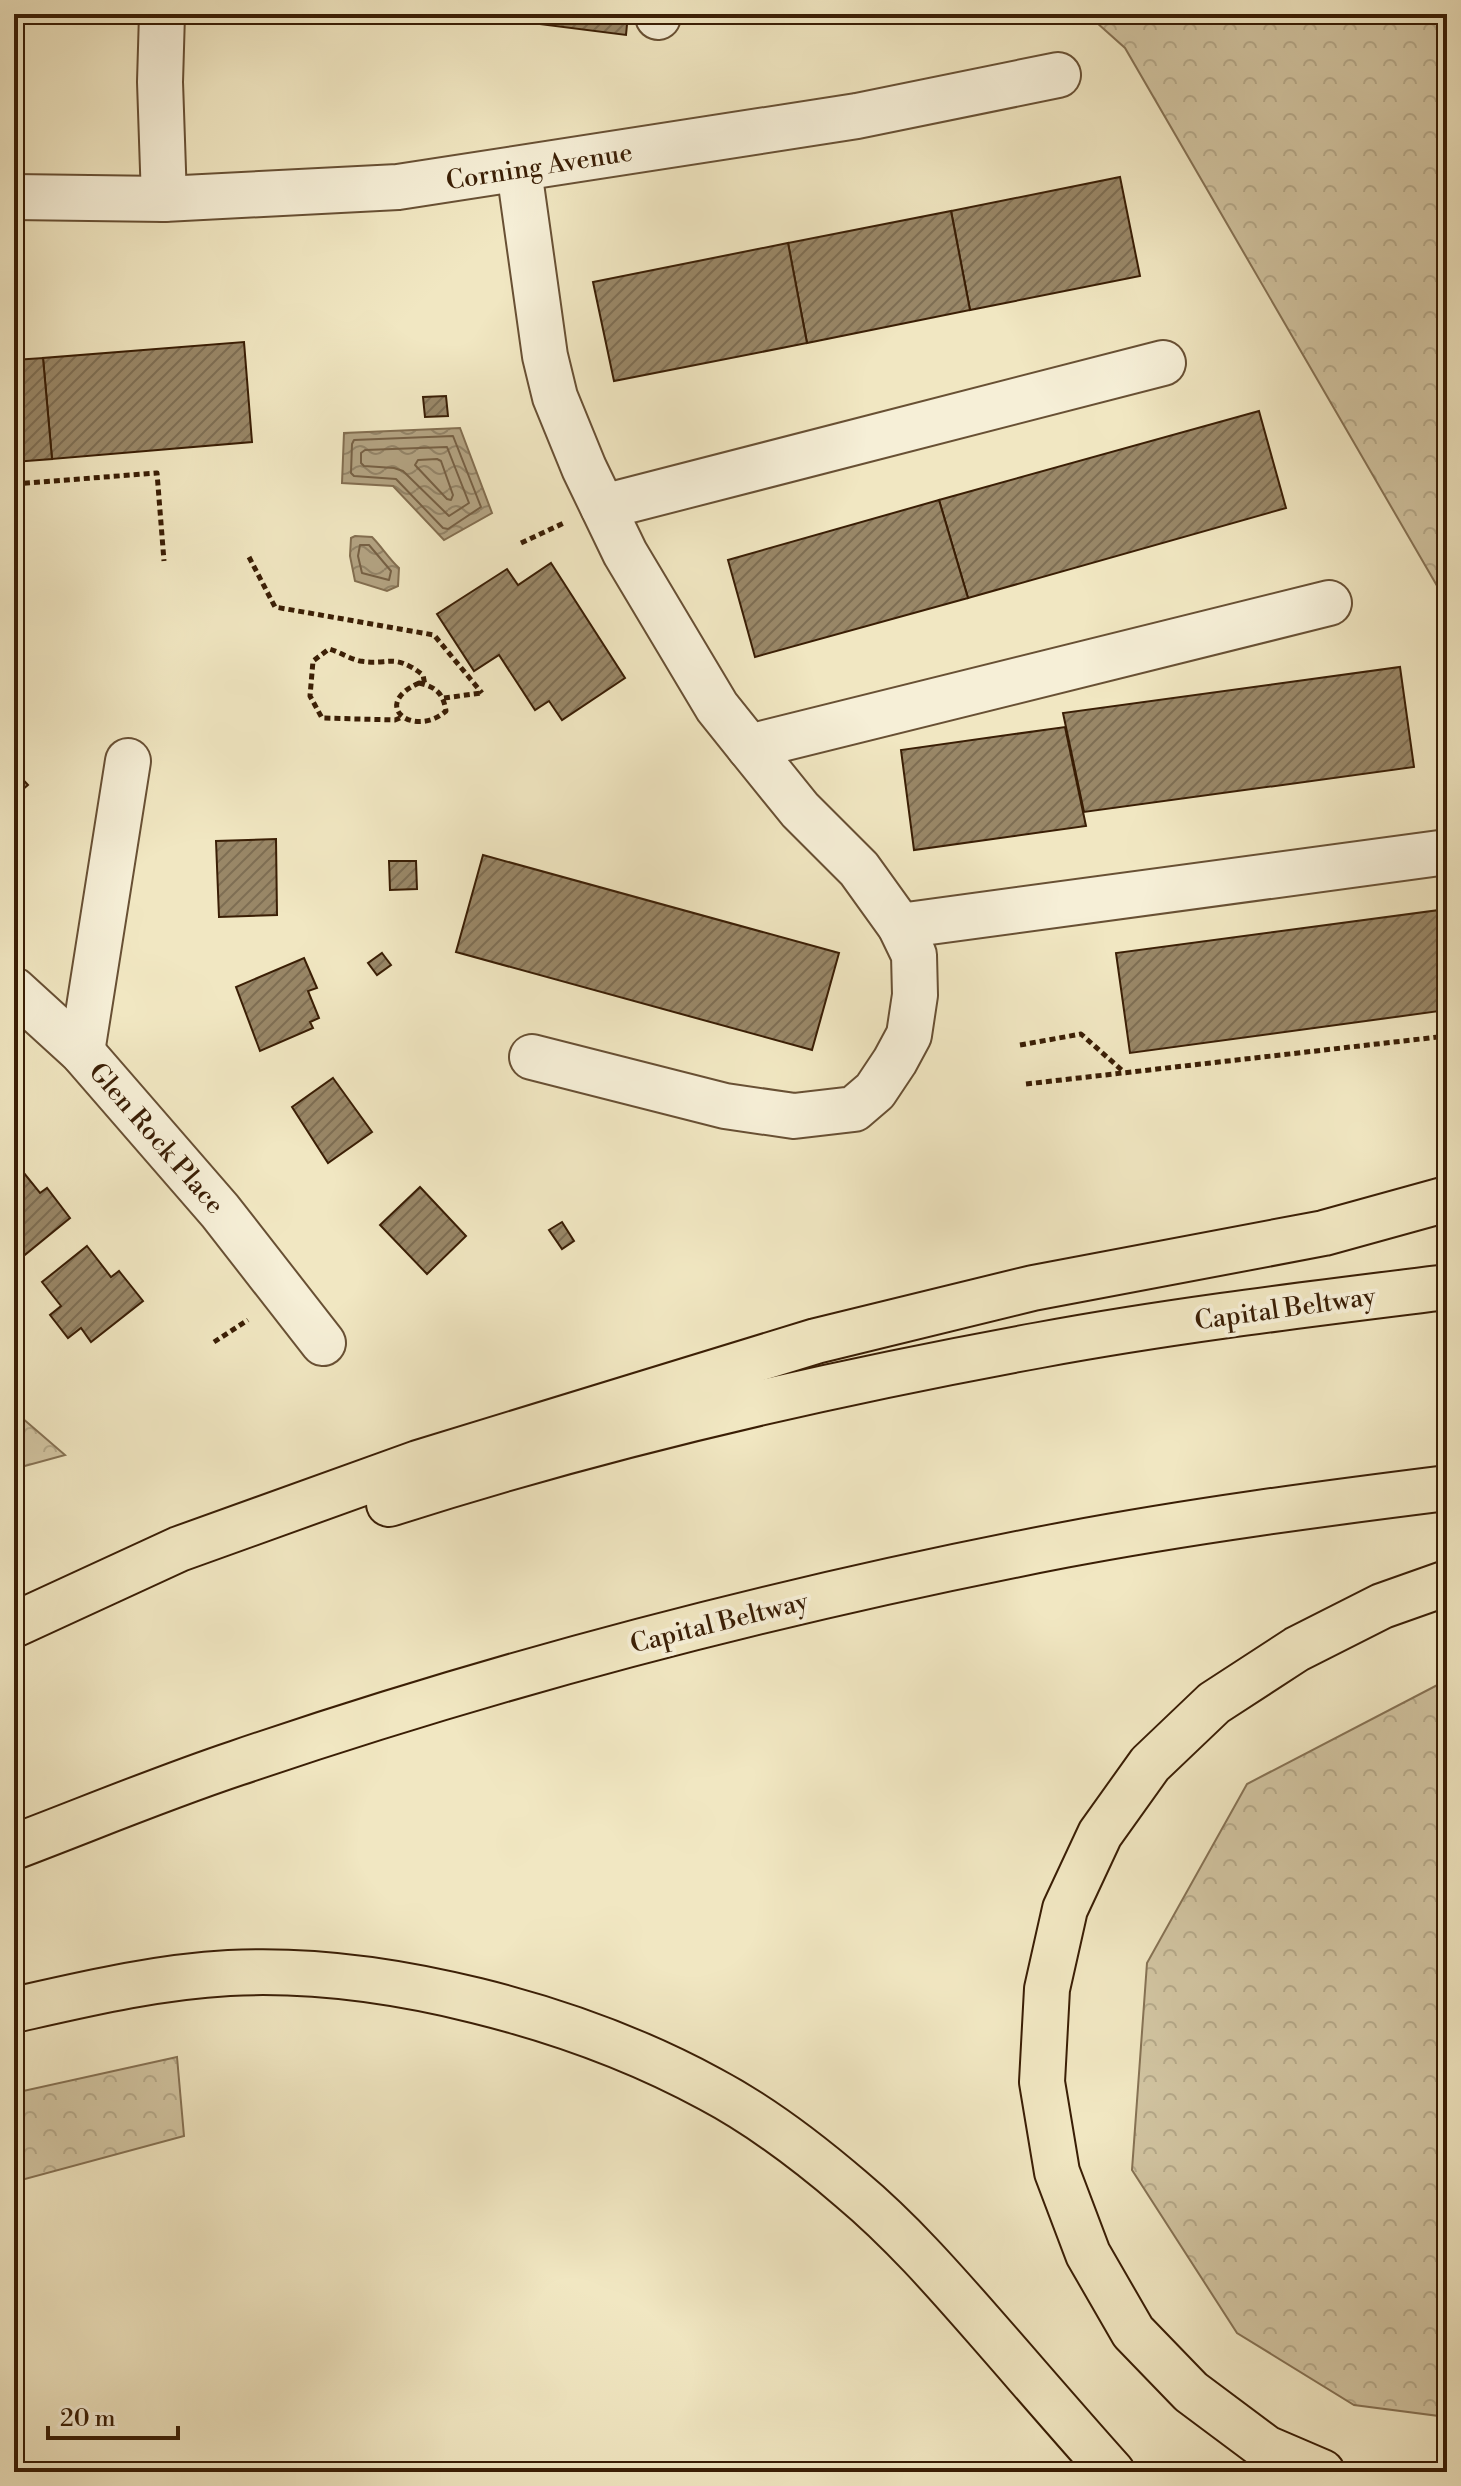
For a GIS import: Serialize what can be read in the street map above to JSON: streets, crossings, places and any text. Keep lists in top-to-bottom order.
{
  "streets": {
    "highway": ["Capital Beltway"],
    "street": ["Corning Avenue", "Glen Rock Place"]
  },
  "scale_bar": "20 m"
}
